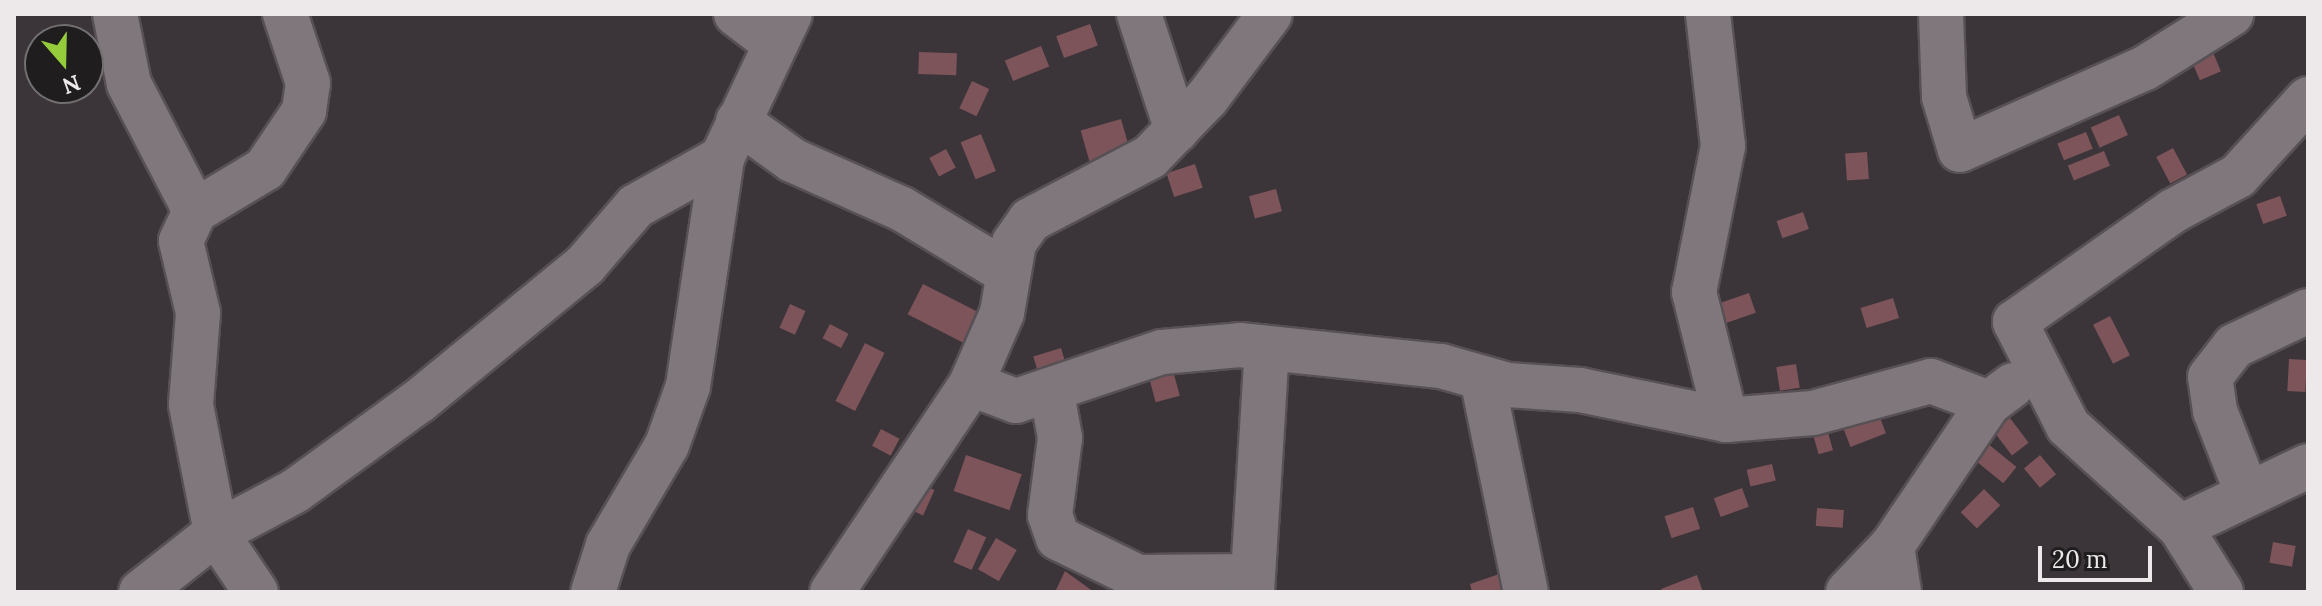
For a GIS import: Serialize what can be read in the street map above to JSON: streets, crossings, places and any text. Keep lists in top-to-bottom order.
{
  "scale_bar": "20 m",
  "north": "bottom"
}
